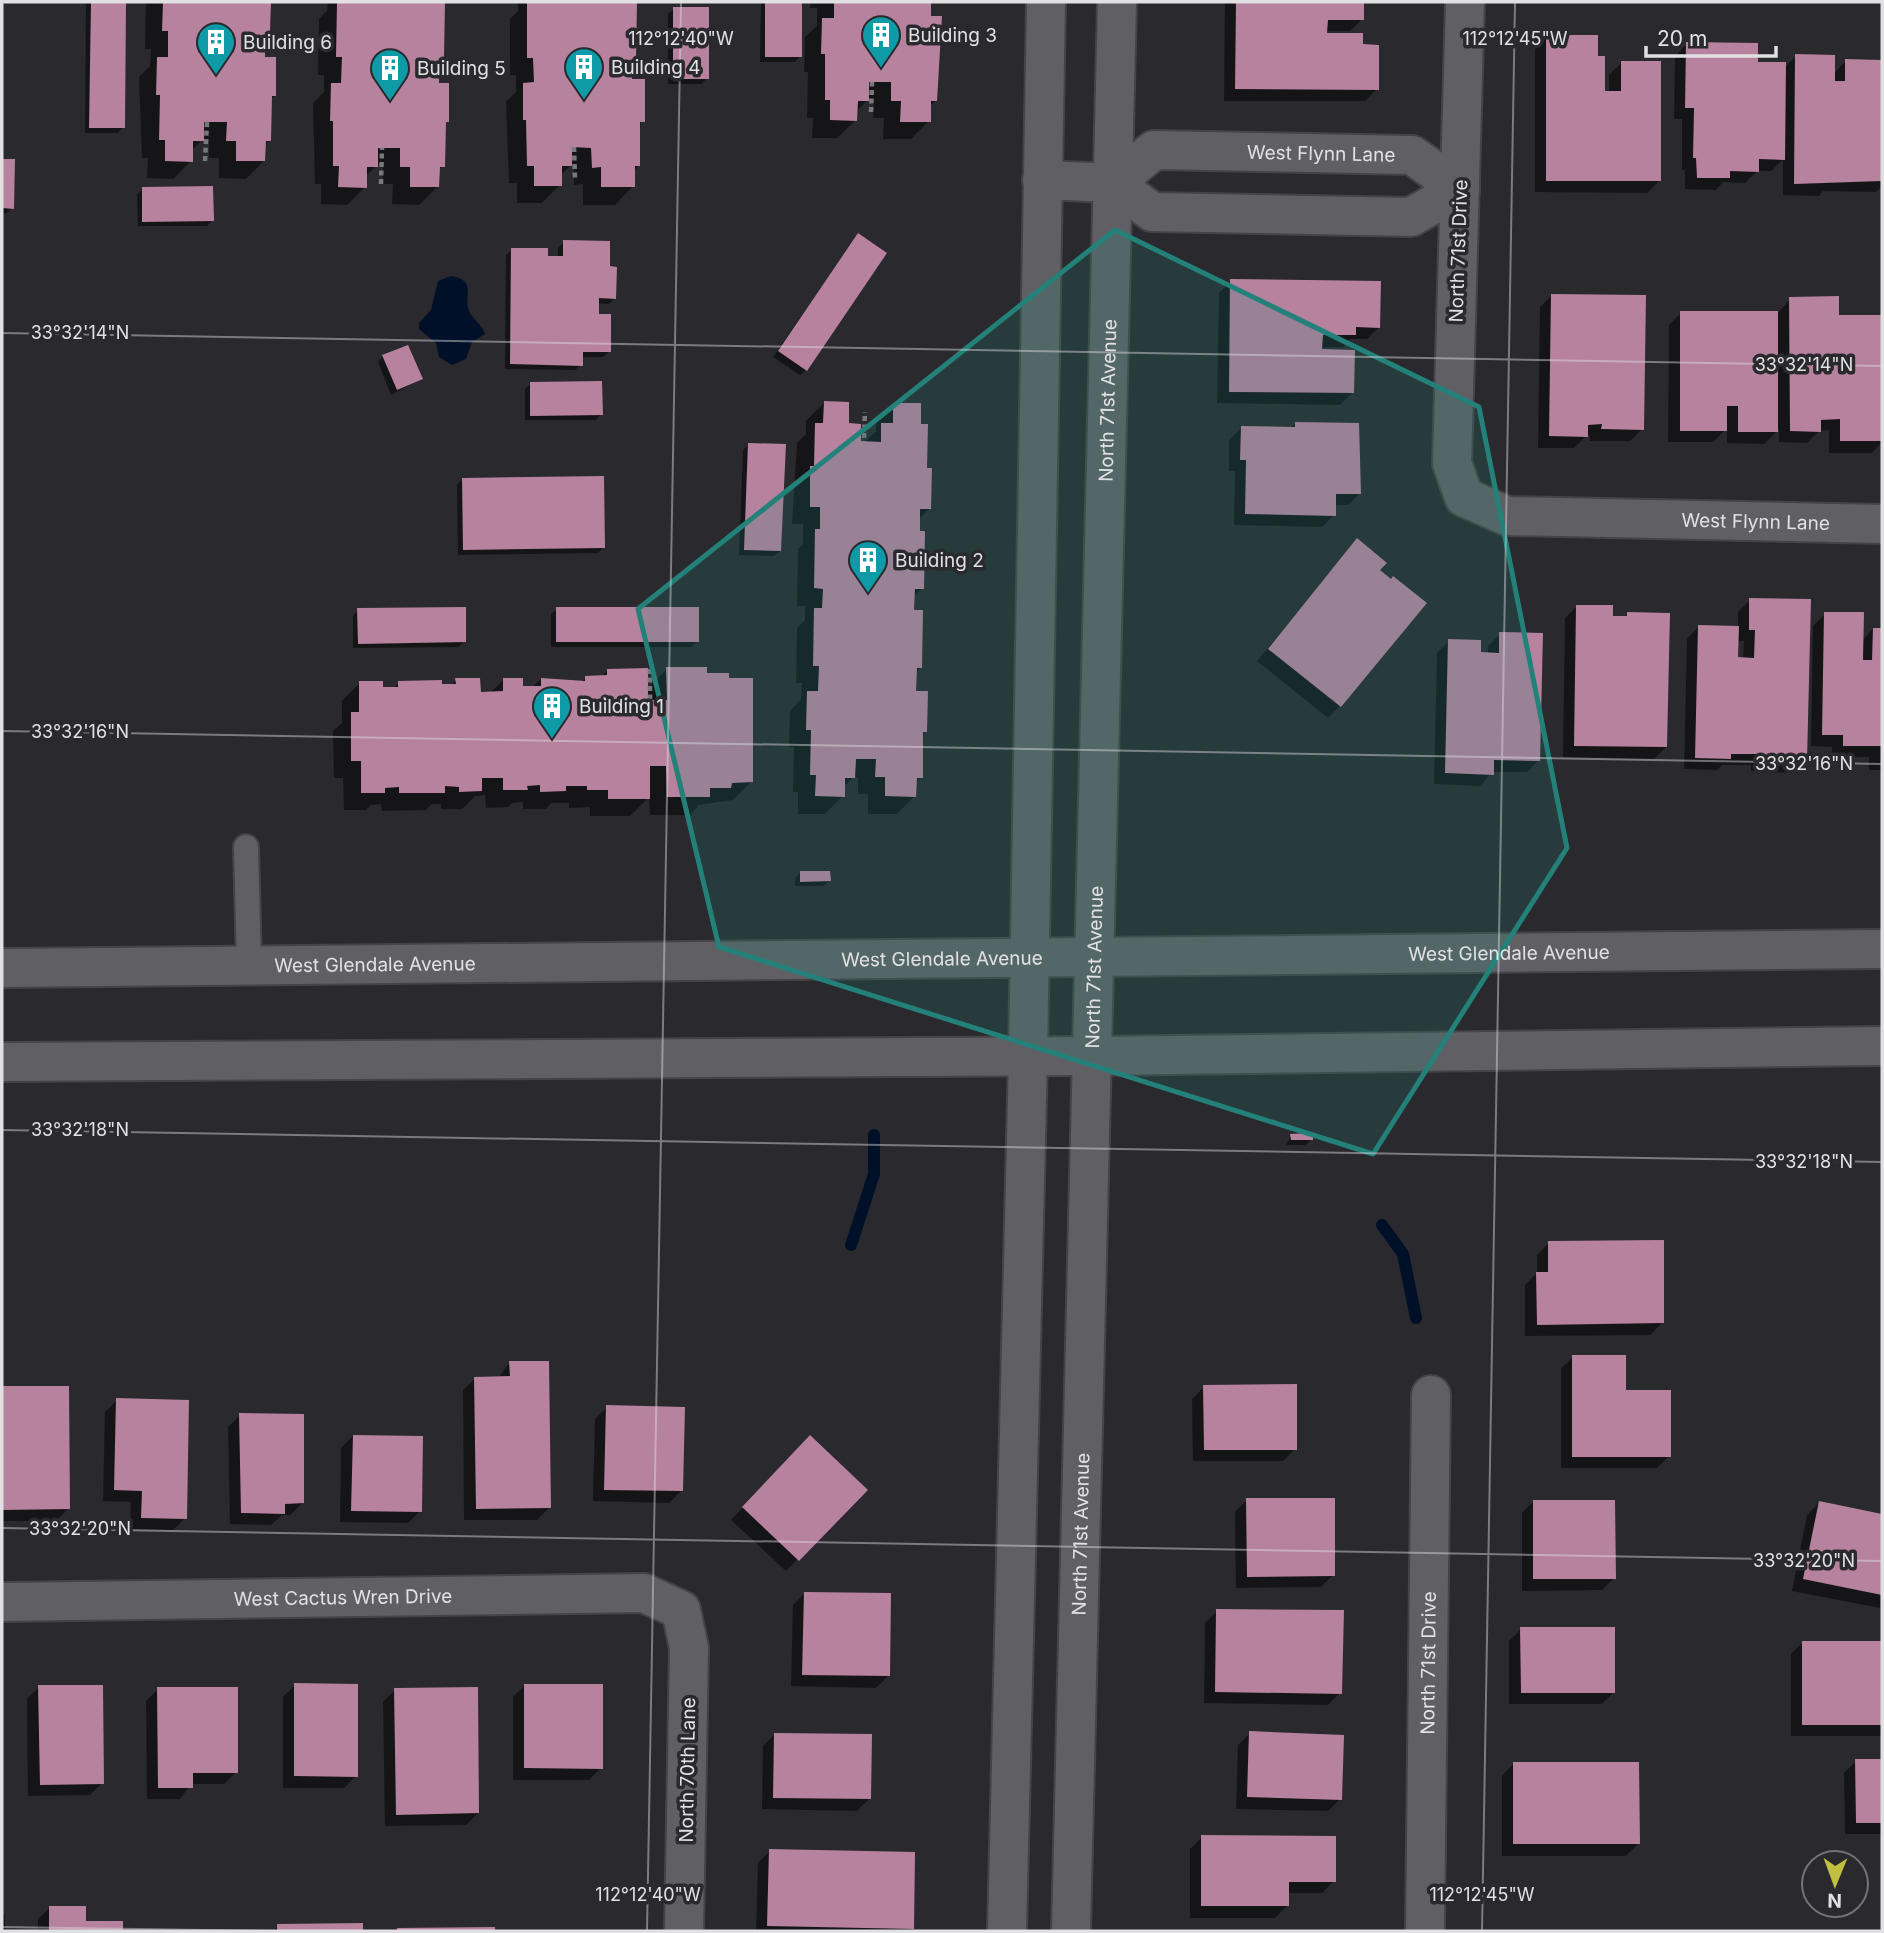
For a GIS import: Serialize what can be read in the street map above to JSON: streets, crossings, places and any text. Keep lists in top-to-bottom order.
{
  "streets": {
    "street": [
      "West Flynn Lane",
      "North 71st Drive",
      "North 71st Avenue",
      "West Glendale Avenue",
      "West Cactus Wren Drive",
      "North 70th Lane"
    ]
  },
  "crossings": [
    ["West Flynn Lane", "North 71st Drive"],
    ["West Flynn Lane", "North 71st Avenue"],
    ["North 71st Avenue", "West Glendale Avenue"],
    ["West Cactus Wren Drive", "North 70th Lane"]
  ],
  "places": {
    "building": [
      "Building 3",
      "Building 6",
      "Building 4",
      "Building 5",
      "Building 2",
      "Building 1"
    ]
  },
  "scale_bar": "20 m",
  "north": "bottom",
  "coordinates": [
    "112°12'40\"W",
    "112°12'45\"W",
    "33°32'14\"N",
    "33°32'16\"N",
    "33°32'18\"N",
    "33°32'20\"N"
  ]
}
